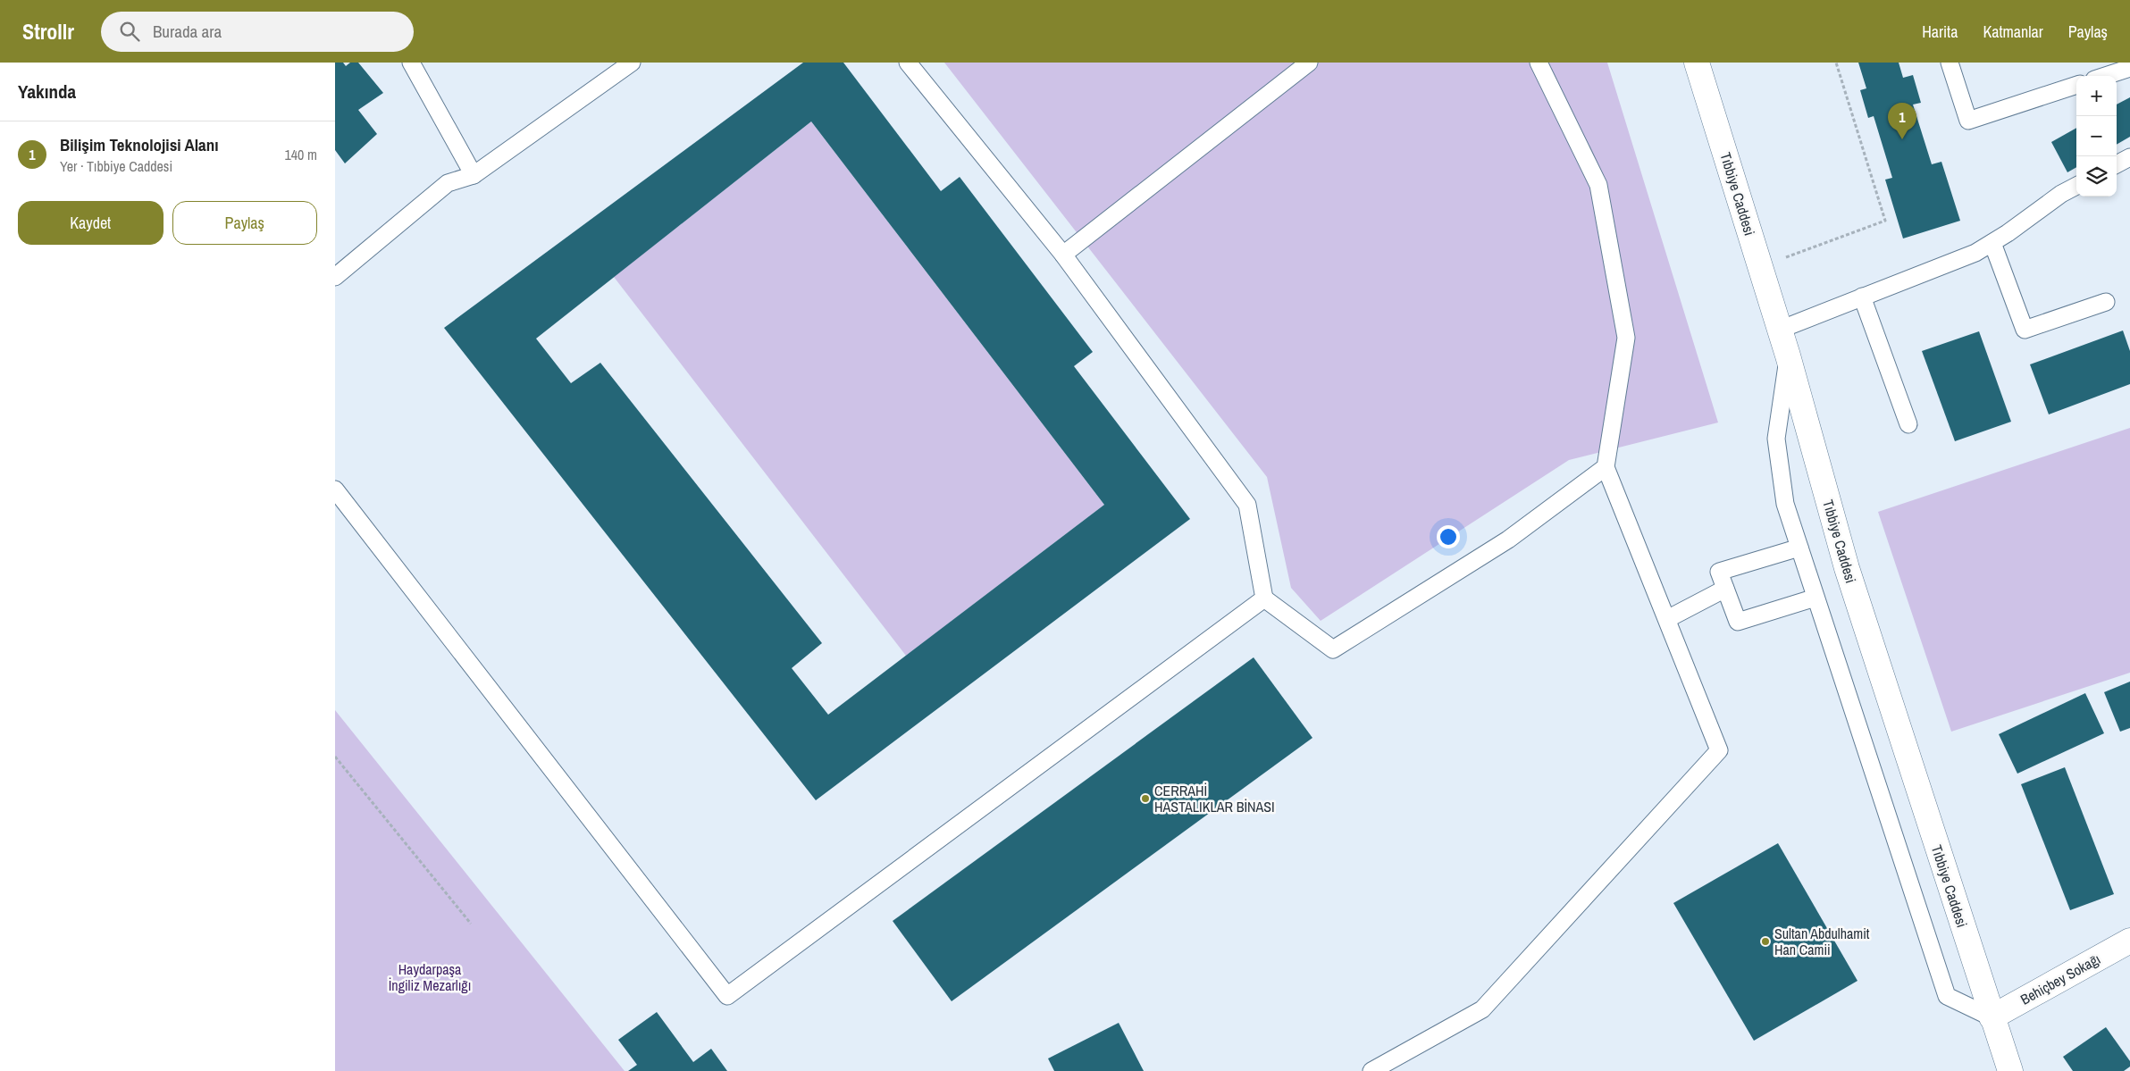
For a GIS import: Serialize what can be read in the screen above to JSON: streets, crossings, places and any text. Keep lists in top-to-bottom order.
{
  "streets": {
    "main road": ["Tıbbiye Caddesi", "Behiçbey Sokağı"]
  },
  "crossings": [
    ["Tıbbiye Caddesi", "Behiçbey Sokağı"]
  ],
  "parks": ["Haydarpaşa İngiliz Mezarlığı"],
  "places": ["CERRAHİ HASTALIKLAR BİNASI", "Sultan Abdulhamit Han Camii"],
  "page": {
    "header": "Strollr",
    "search": "Burada ara",
    "nav": ["Harita", "Katmanlar", "Paylaş"],
    "heading": "Yakında",
    "map_buttons": ["+", "−"],
    "pins": "1",
    "list": [
      {
        "mark": "1",
        "name": "Bilişim Teknolojisi Alanı",
        "note": "Yer · Tıbbiye Caddesi",
        "value": "140 m"
      }
    ],
    "buttons": ["Kaydet", "Paylaş"]
  }
}
